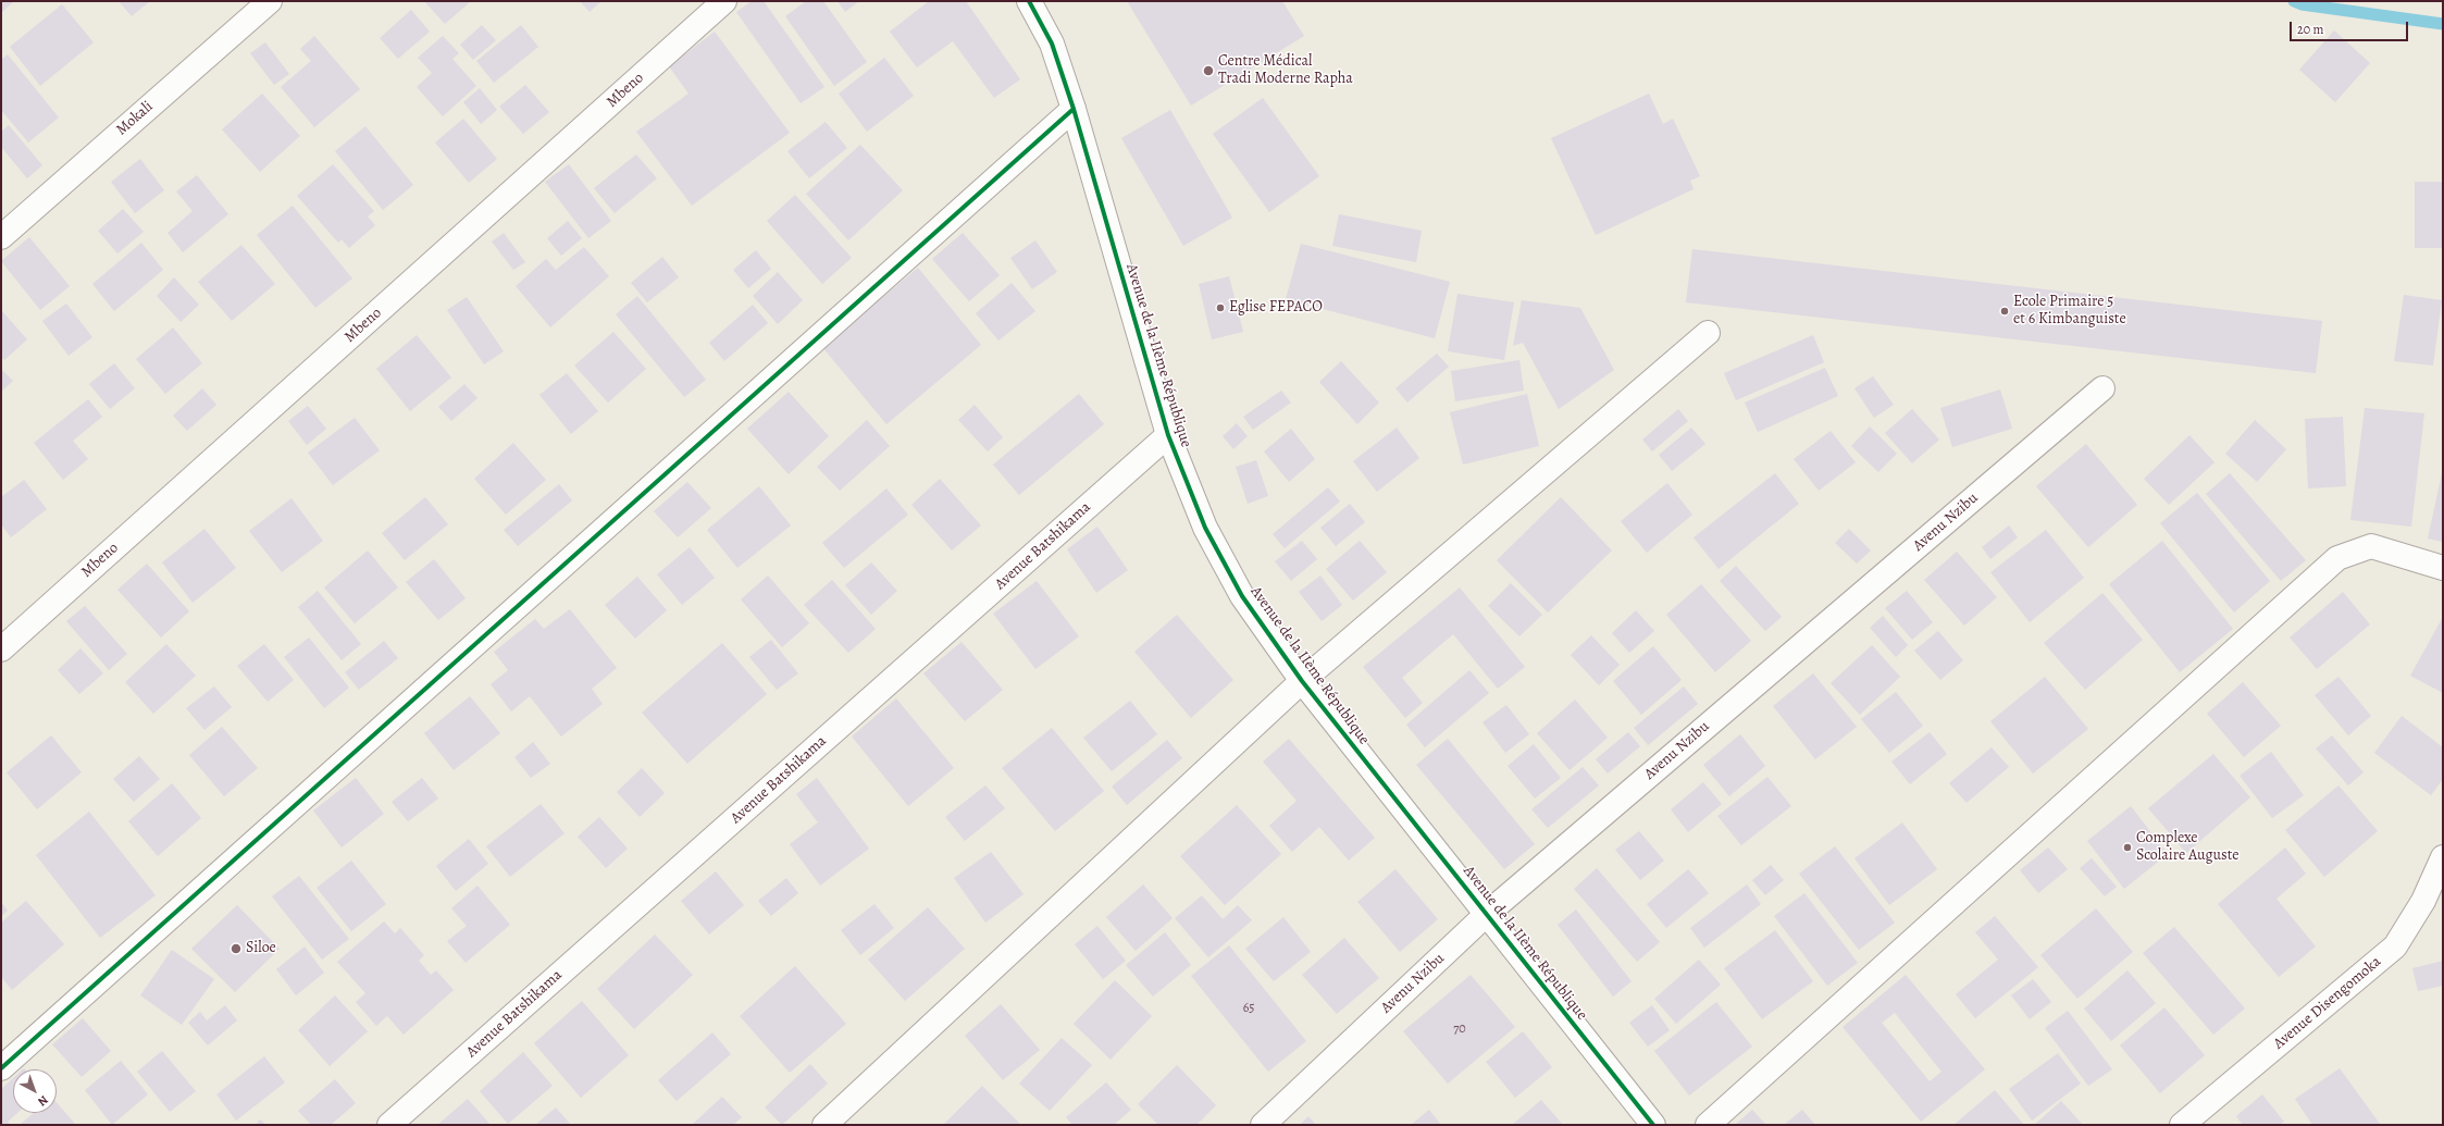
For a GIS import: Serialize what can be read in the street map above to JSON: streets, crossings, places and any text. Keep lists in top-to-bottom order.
{
  "streets": {
    "street": [
      "Mbeno",
      "Mokali",
      "Avenue de la IIème République",
      "Avenu Nzibu",
      "Avenue Batshikama",
      "Avenue Disengomoka"
    ]
  },
  "crossings": [
    ["Avenue de la IIème République", "Avenu Nzibu"],
    ["Avenue de la IIème République", "Avenue Batshikama"]
  ],
  "places": [
    "Centre Médical Tradi Moderne Rapha",
    "Eglise FEPACO",
    "Ecole Primaire 5 et 6 Kimbanguiste",
    "Complexe Scolaire Auguste",
    "Siloe"
  ],
  "house_numbers": ["65", "70"],
  "scale_bar": "20 m",
  "north": "bottom right"
}
